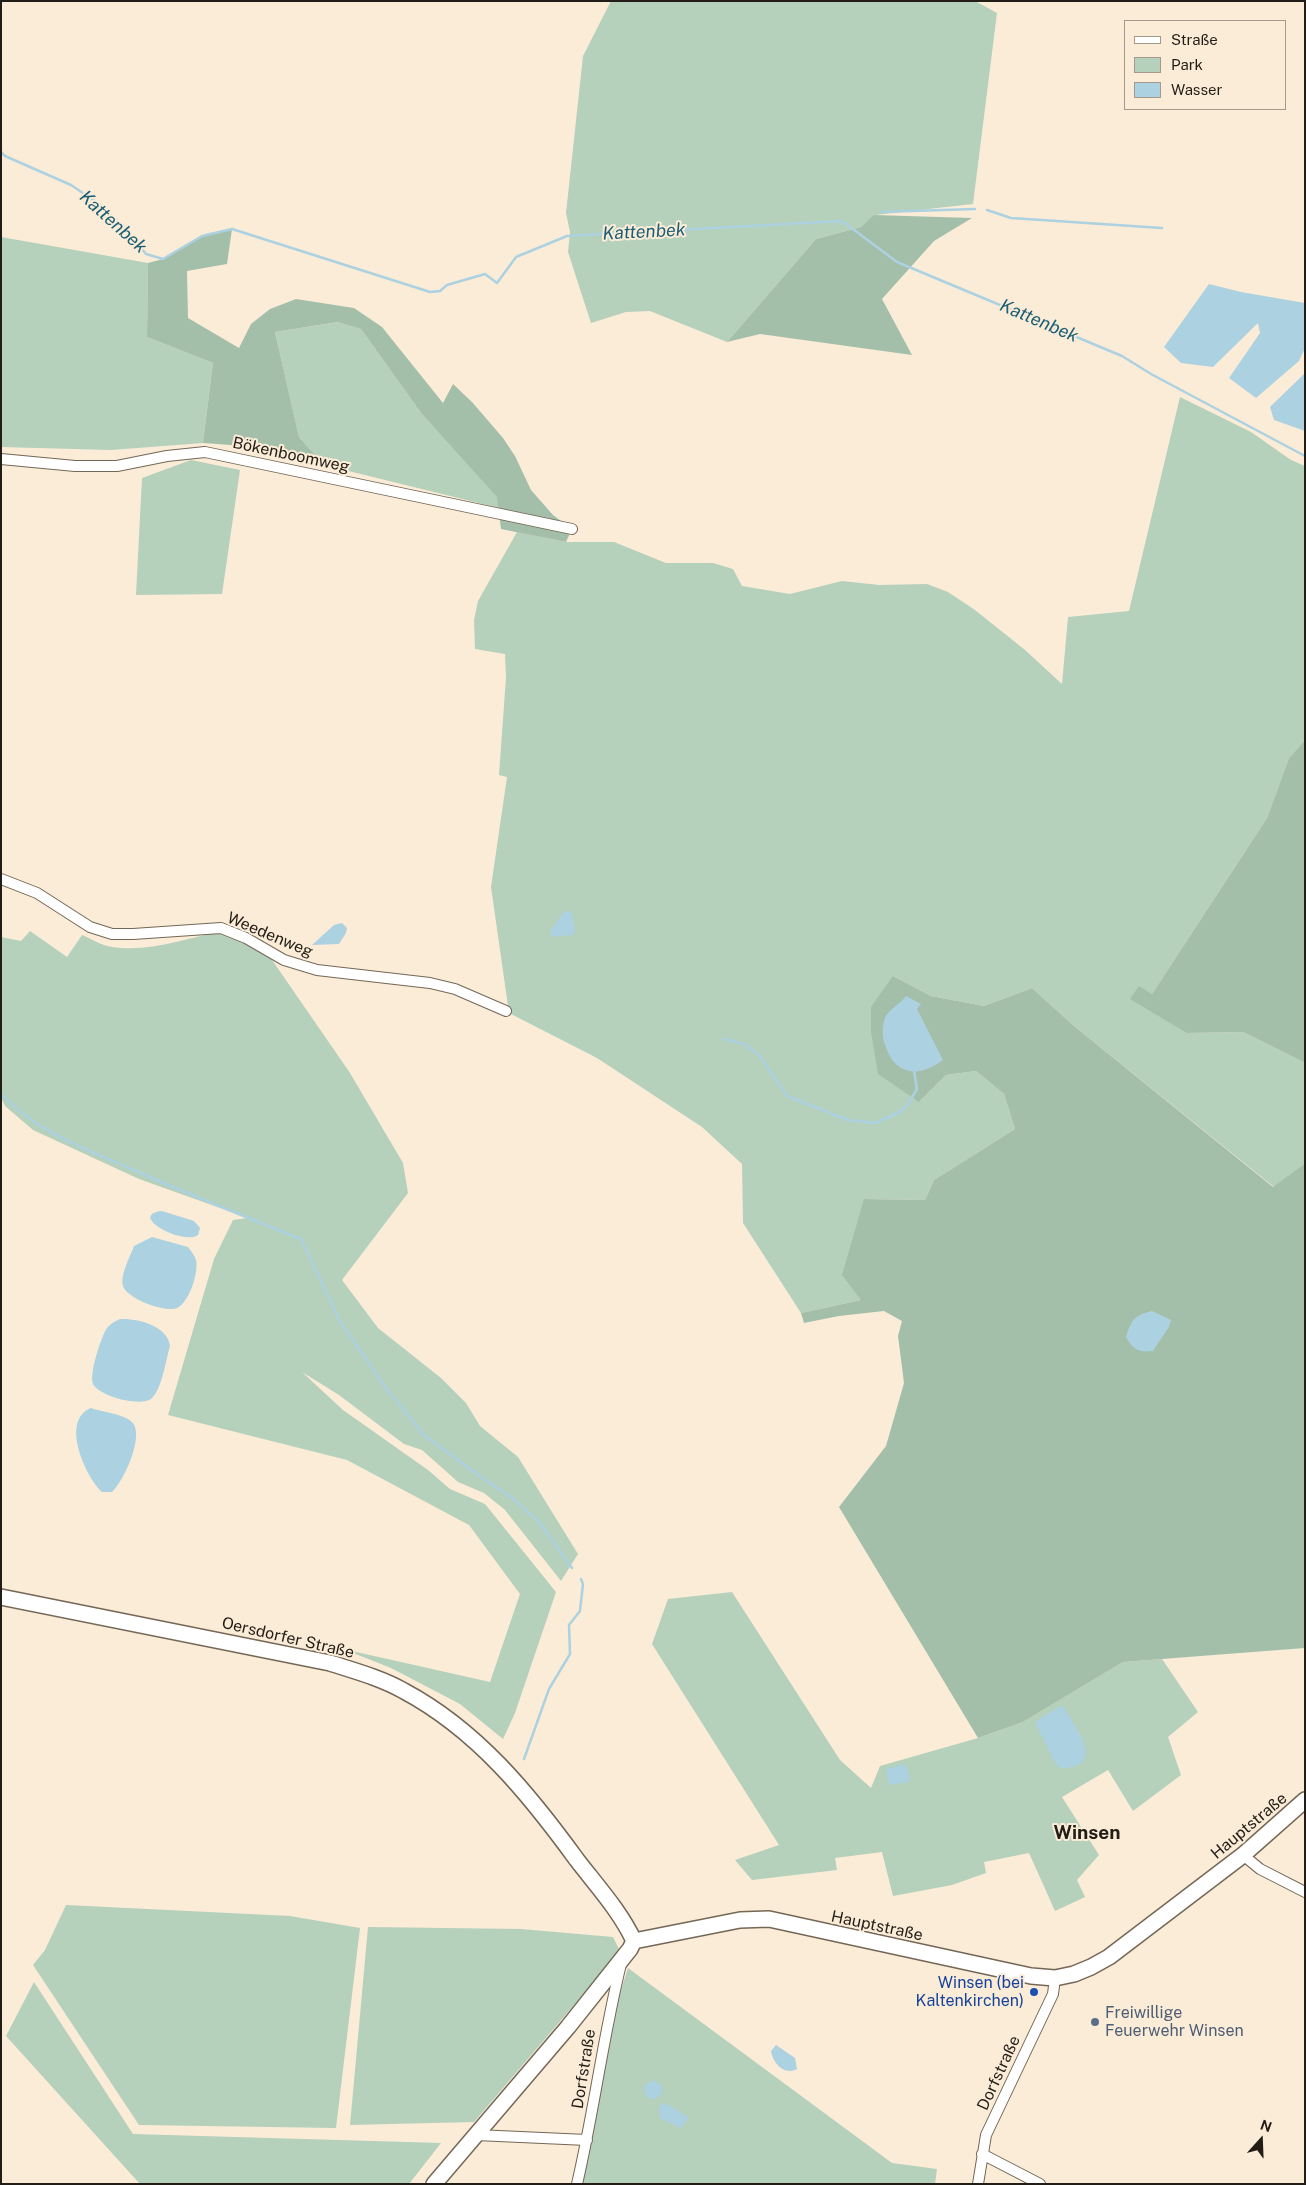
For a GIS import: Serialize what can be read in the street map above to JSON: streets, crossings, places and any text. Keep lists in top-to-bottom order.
{
  "streets": {
    "street": [
      "Bökenboomweg",
      "Weedenweg",
      "Oersdorfer Straße",
      "Hauptstraße",
      "Dorfstraße"
    ]
  },
  "crossings": [
    ["Oersdorfer Straße", "Hauptstraße"],
    ["Hauptstraße", "Dorfstraße"]
  ],
  "districts": ["Winsen"],
  "water": ["Kattenbek"],
  "places": ["Winsen (bei Kaltenkirchen)", "Freiwillige Feuerwehr Winsen"],
  "legend": ["Straße", "Park", "Wasser"],
  "north": "top"
}
